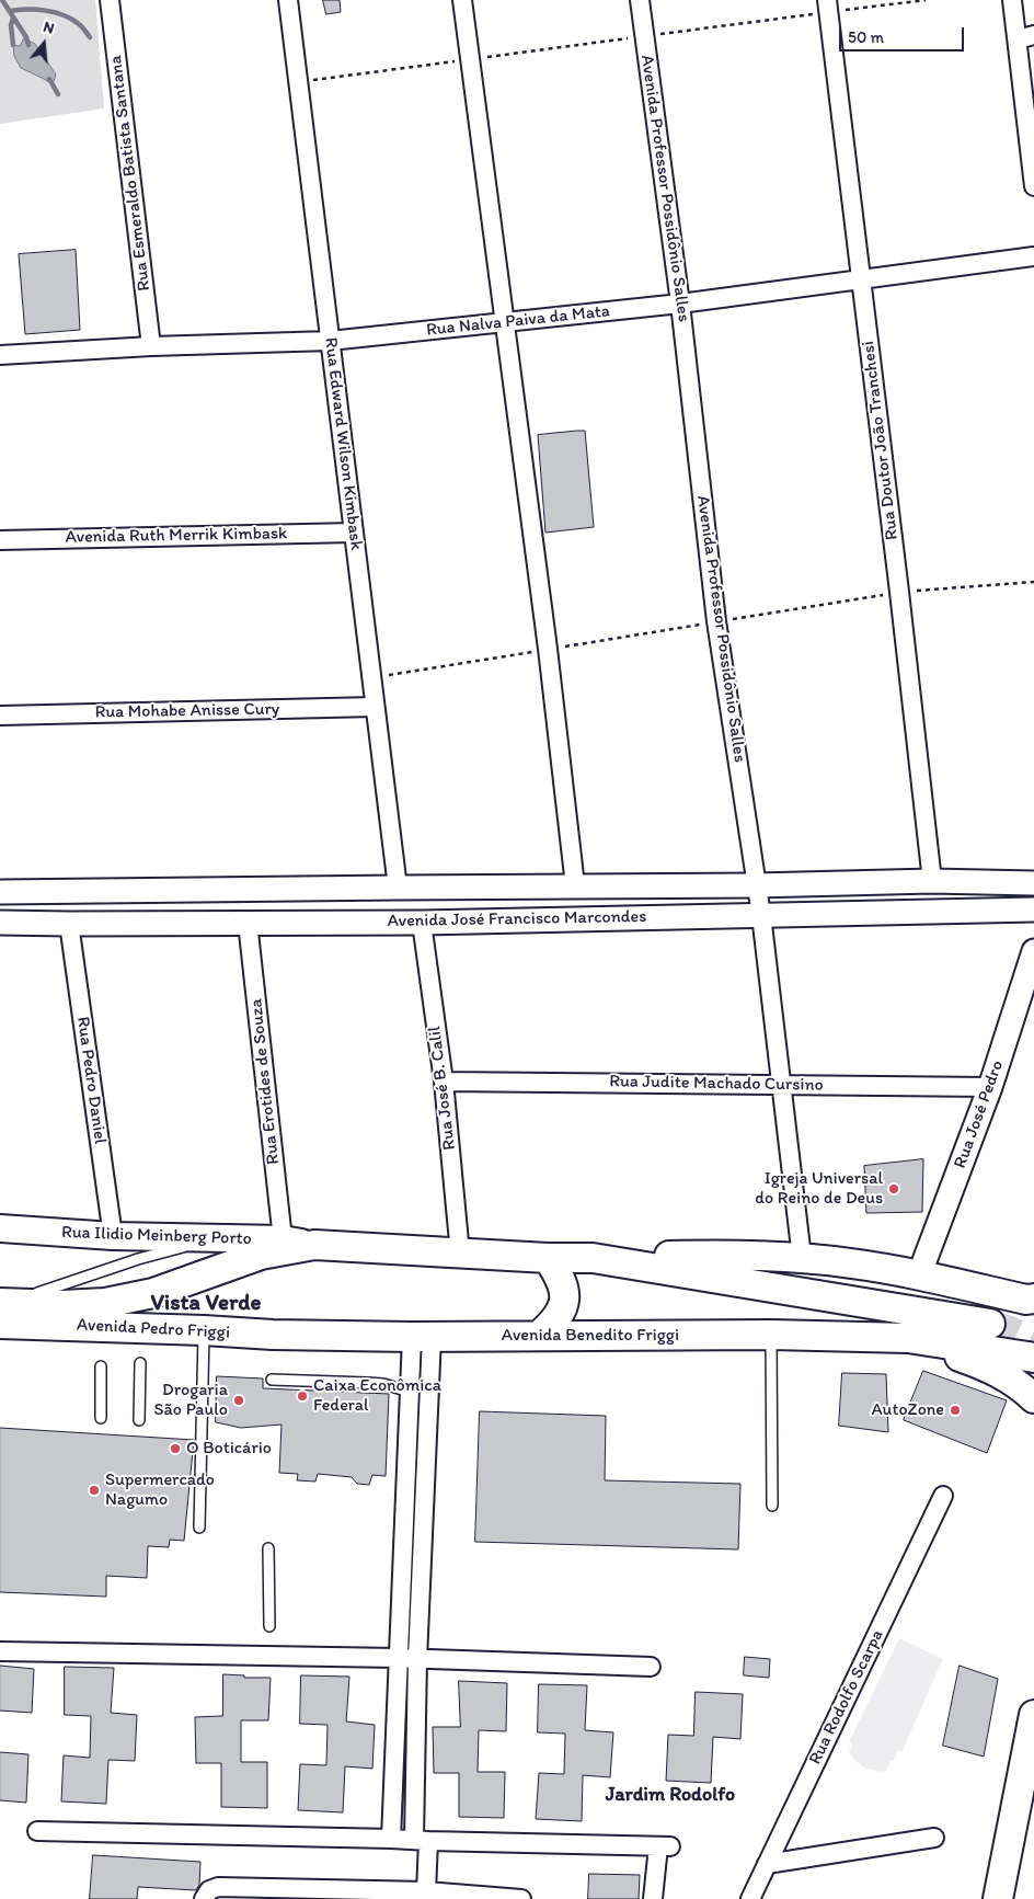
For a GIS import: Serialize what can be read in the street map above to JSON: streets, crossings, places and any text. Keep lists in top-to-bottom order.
{
  "streets": {
    "main road": ["Rua Ilidio Meinberg Porto", "Avenida Pedro Friggi", "Avenida Benedito Friggi"],
    "street": [
      "Rua Esmeraldo Batista Santana",
      "Avenida Professor Possidônio Salles",
      "Rua Nalva Paiva da Mata",
      "Rua Doutor João Tranchesi",
      "Rua Edward Wilson Kimbask",
      "Avenida Ruth Merrik Kimbask",
      "Rua Mohabe Anisse Cury",
      "Avenida José Francisco Marcondes",
      "Rua Pedro Daniel",
      "Rua Erotides de Souza",
      "Rua Judite Machado Cursino",
      "Rua José B. Calil",
      "Rua José Pedro",
      "Rua Rodolfo Scarpa"
    ]
  },
  "crossings": [
    ["Rua Esmeraldo Batista Santana", "Rua Nalva Paiva da Mata"],
    ["Avenida Professor Possidônio Salles", "Rua Nalva Paiva da Mata"],
    ["Avenida Professor Possidônio Salles", "Avenida José Francisco Marcondes"],
    ["Avenida Professor Possidônio Salles", "Rua Judite Machado Cursino"],
    ["Rua Nalva Paiva da Mata", "Rua Doutor João Tranchesi"],
    ["Rua Nalva Paiva da Mata", "Rua Edward Wilson Kimbask"],
    ["Rua Doutor João Tranchesi", "Avenida José Francisco Marcondes"],
    ["Rua Edward Wilson Kimbask", "Avenida Ruth Merrik Kimbask"],
    ["Rua Edward Wilson Kimbask", "Rua Mohabe Anisse Cury"],
    ["Rua Edward Wilson Kimbask", "Avenida José Francisco Marcondes"],
    ["Avenida José Francisco Marcondes", "Rua Pedro Daniel"],
    ["Avenida José Francisco Marcondes", "Rua Erotides de Souza"],
    ["Avenida José Francisco Marcondes", "Rua José B. Calil"],
    ["Rua Pedro Daniel", "Rua Ilidio Meinberg Porto"],
    ["Rua Erotides de Souza", "Rua Ilidio Meinberg Porto"],
    ["Rua Judite Machado Cursino", "Rua José B. Calil"],
    ["Rua Judite Machado Cursino", "Rua José Pedro"],
    ["Avenida Pedro Friggi", "Avenida Benedito Friggi"]
  ],
  "districts": ["Vista Verde", "Jardim Rodolfo"],
  "places": [
    "Igreja Universal do Reino de Deus",
    "Caixa Econômica Federal",
    "Drogaria São Paulo",
    "AutoZone",
    "O Boticário",
    "Supermercado Nagumo"
  ],
  "scale_bar": "50 m",
  "north": "top"
}
